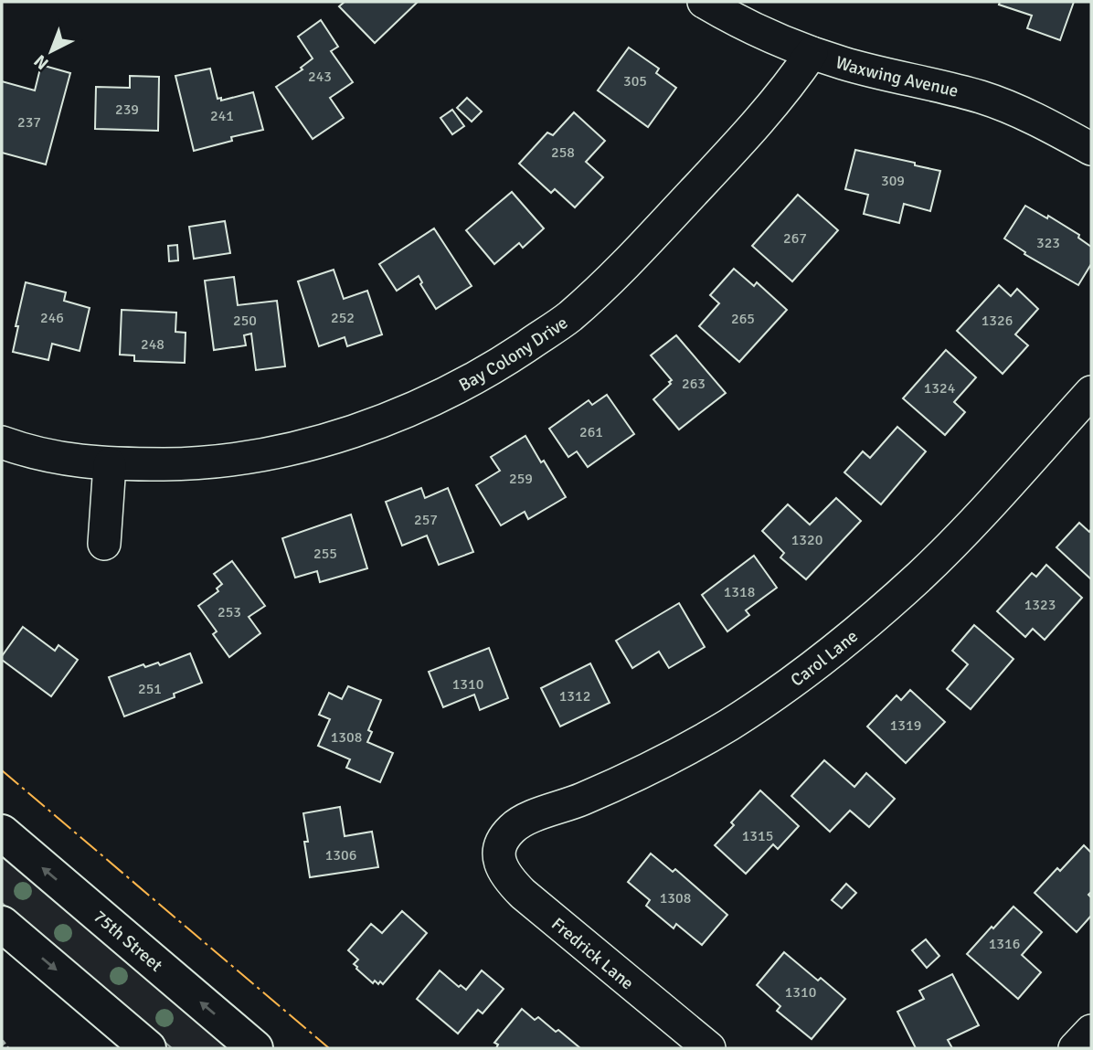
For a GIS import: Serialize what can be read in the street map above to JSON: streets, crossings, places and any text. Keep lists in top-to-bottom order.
{
  "streets": {
    "main road": ["75th Street"],
    "street": [
      "Waxwing Avenue",
      "Bay Colony Drive",
      "Carol Lane",
      "Fredrick Lane"
    ]
  },
  "crossings": [
    ["Waxwing Avenue", "Bay Colony Drive"],
    ["Carol Lane", "Fredrick Lane"]
  ],
  "house_numbers": [
    "243",
    "305",
    "239",
    "241",
    "237",
    "258",
    "309",
    "267",
    "323",
    "246",
    "252",
    "265",
    "250",
    "1326",
    "248",
    "263",
    "1324",
    "261",
    "259",
    "257",
    "1320",
    "255",
    "1318",
    "1323",
    "253",
    "1310",
    "251",
    "1312",
    "1319",
    "1308",
    "1315",
    "1306",
    "1308",
    "1316",
    "1310"
  ],
  "north": "bottom left"
}
